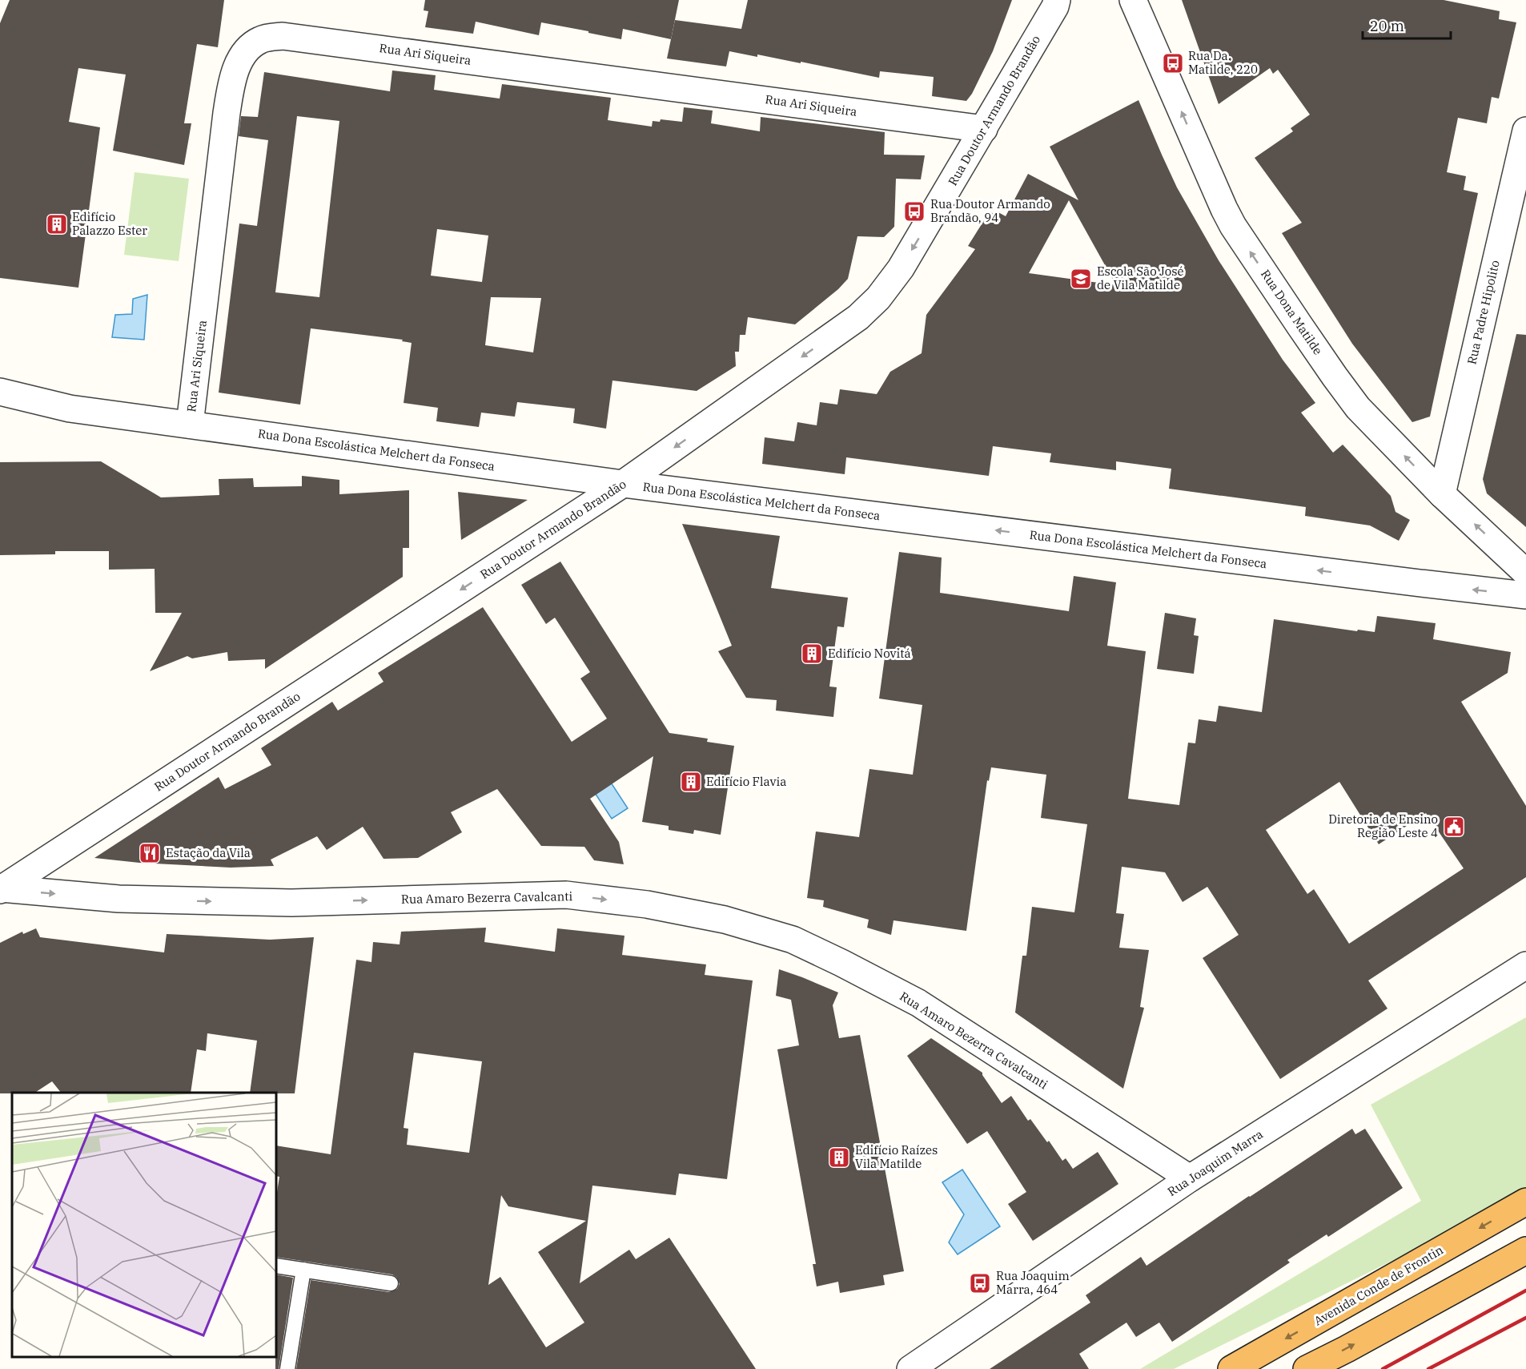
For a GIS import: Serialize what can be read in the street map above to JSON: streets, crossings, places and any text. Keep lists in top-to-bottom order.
{
  "streets": {
    "highway": ["Avenida Conde de Frontin"],
    "street": [
      "Rua Ari Siqueira",
      "Rua Doutor Armando Brandão",
      "Rua Dona Matilde",
      "Rua Padre Hipolito",
      "Rua Dona Escolástica Melchert da Fonseca",
      "Rua Amaro Bezerra Cavalcanti",
      "Rua Joaquim Marra"
    ]
  },
  "crossings": [
    ["Rua Ari Siqueira", "Rua Doutor Armando Brandão"],
    ["Rua Ari Siqueira", "Rua Dona Escolástica Melchert da Fonseca"],
    ["Rua Doutor Armando Brandão", "Rua Dona Escolástica Melchert da Fonseca"],
    ["Rua Doutor Armando Brandão", "Rua Amaro Bezerra Cavalcanti"],
    ["Rua Dona Matilde", "Rua Padre Hipolito"],
    ["Rua Amaro Bezerra Cavalcanti", "Rua Joaquim Marra"]
  ],
  "one_way": [
    "Rua Doutor Armando Brandão",
    "Rua Dona Matilde",
    "Rua Dona Escolástica Melchert da Fonseca",
    "Rua Amaro Bezerra Cavalcanti"
  ],
  "places": {
    "bus stop": ["Rua Da. Matilde, 220", "Rua Doutor Armando Brandão, 94", "Rua Joaquim Marra, 464"],
    "building": [
      "Edifício Palazzo Ester",
      "Edifício Novitá",
      "Edifício Flavia",
      "Edifício Raízes Vila Matilde"
    ],
    "school or university": ["Escola São José de Vila Matilde"],
    "public building": ["Diretoria de Ensino Região Leste 4"],
    "restaurant": ["Estação da Vila"]
  },
  "scale_bar": "20 m"
}
